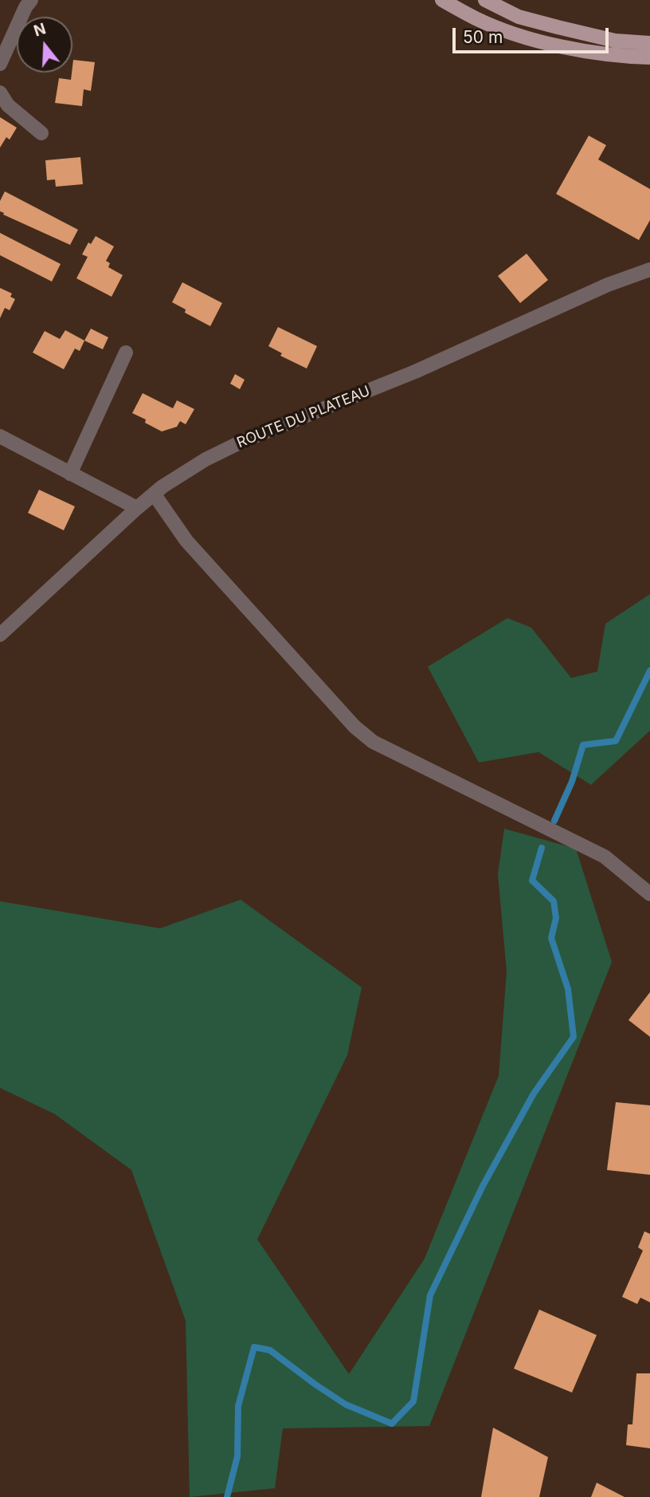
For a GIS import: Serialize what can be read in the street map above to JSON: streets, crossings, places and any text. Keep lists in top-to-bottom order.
{
  "streets": {
    "street": ["ROUTE DU PLATEAU"]
  },
  "scale_bar": "50 m",
  "north": "top"
}
